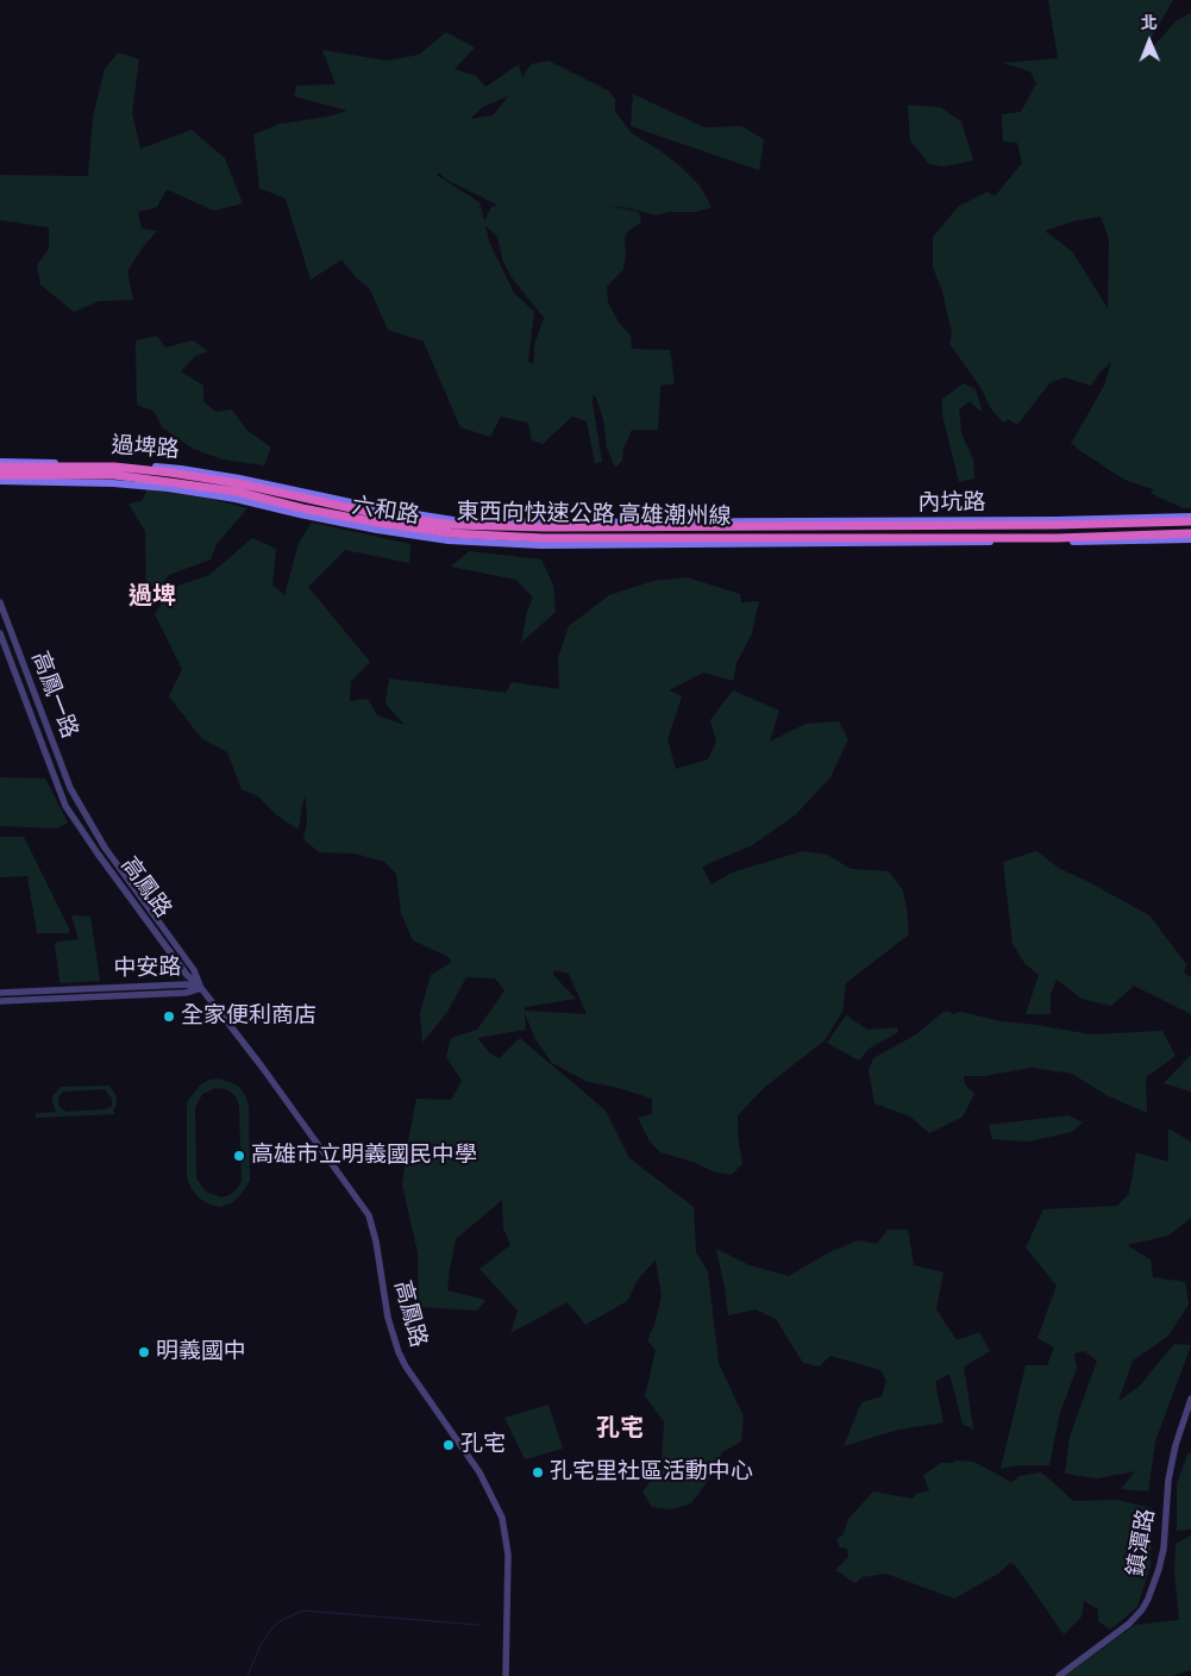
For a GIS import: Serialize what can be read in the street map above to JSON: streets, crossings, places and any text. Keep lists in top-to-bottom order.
{
  "streets": {
    "highway": ["東西向快速公路 高雄潮州線"],
    "main road": ["過埤路", "內坑路", "六和路"],
    "street": [
      "高鳳一路",
      "高鳳路",
      "中安路",
      "鎮潭路"
    ]
  },
  "crossings": [
    ["過埤路", "六和路"],
    ["內坑路", "六和路"],
    ["高鳳一路", "高鳳路"],
    ["高鳳路", "中安路"]
  ],
  "districts": ["過埤", "孔宅"],
  "places": [
    "全家便利商店",
    "高雄市立明義國民中學",
    "明義國中",
    "孔宅",
    "孔宅里社區活動中心"
  ],
  "north": "top"
}
